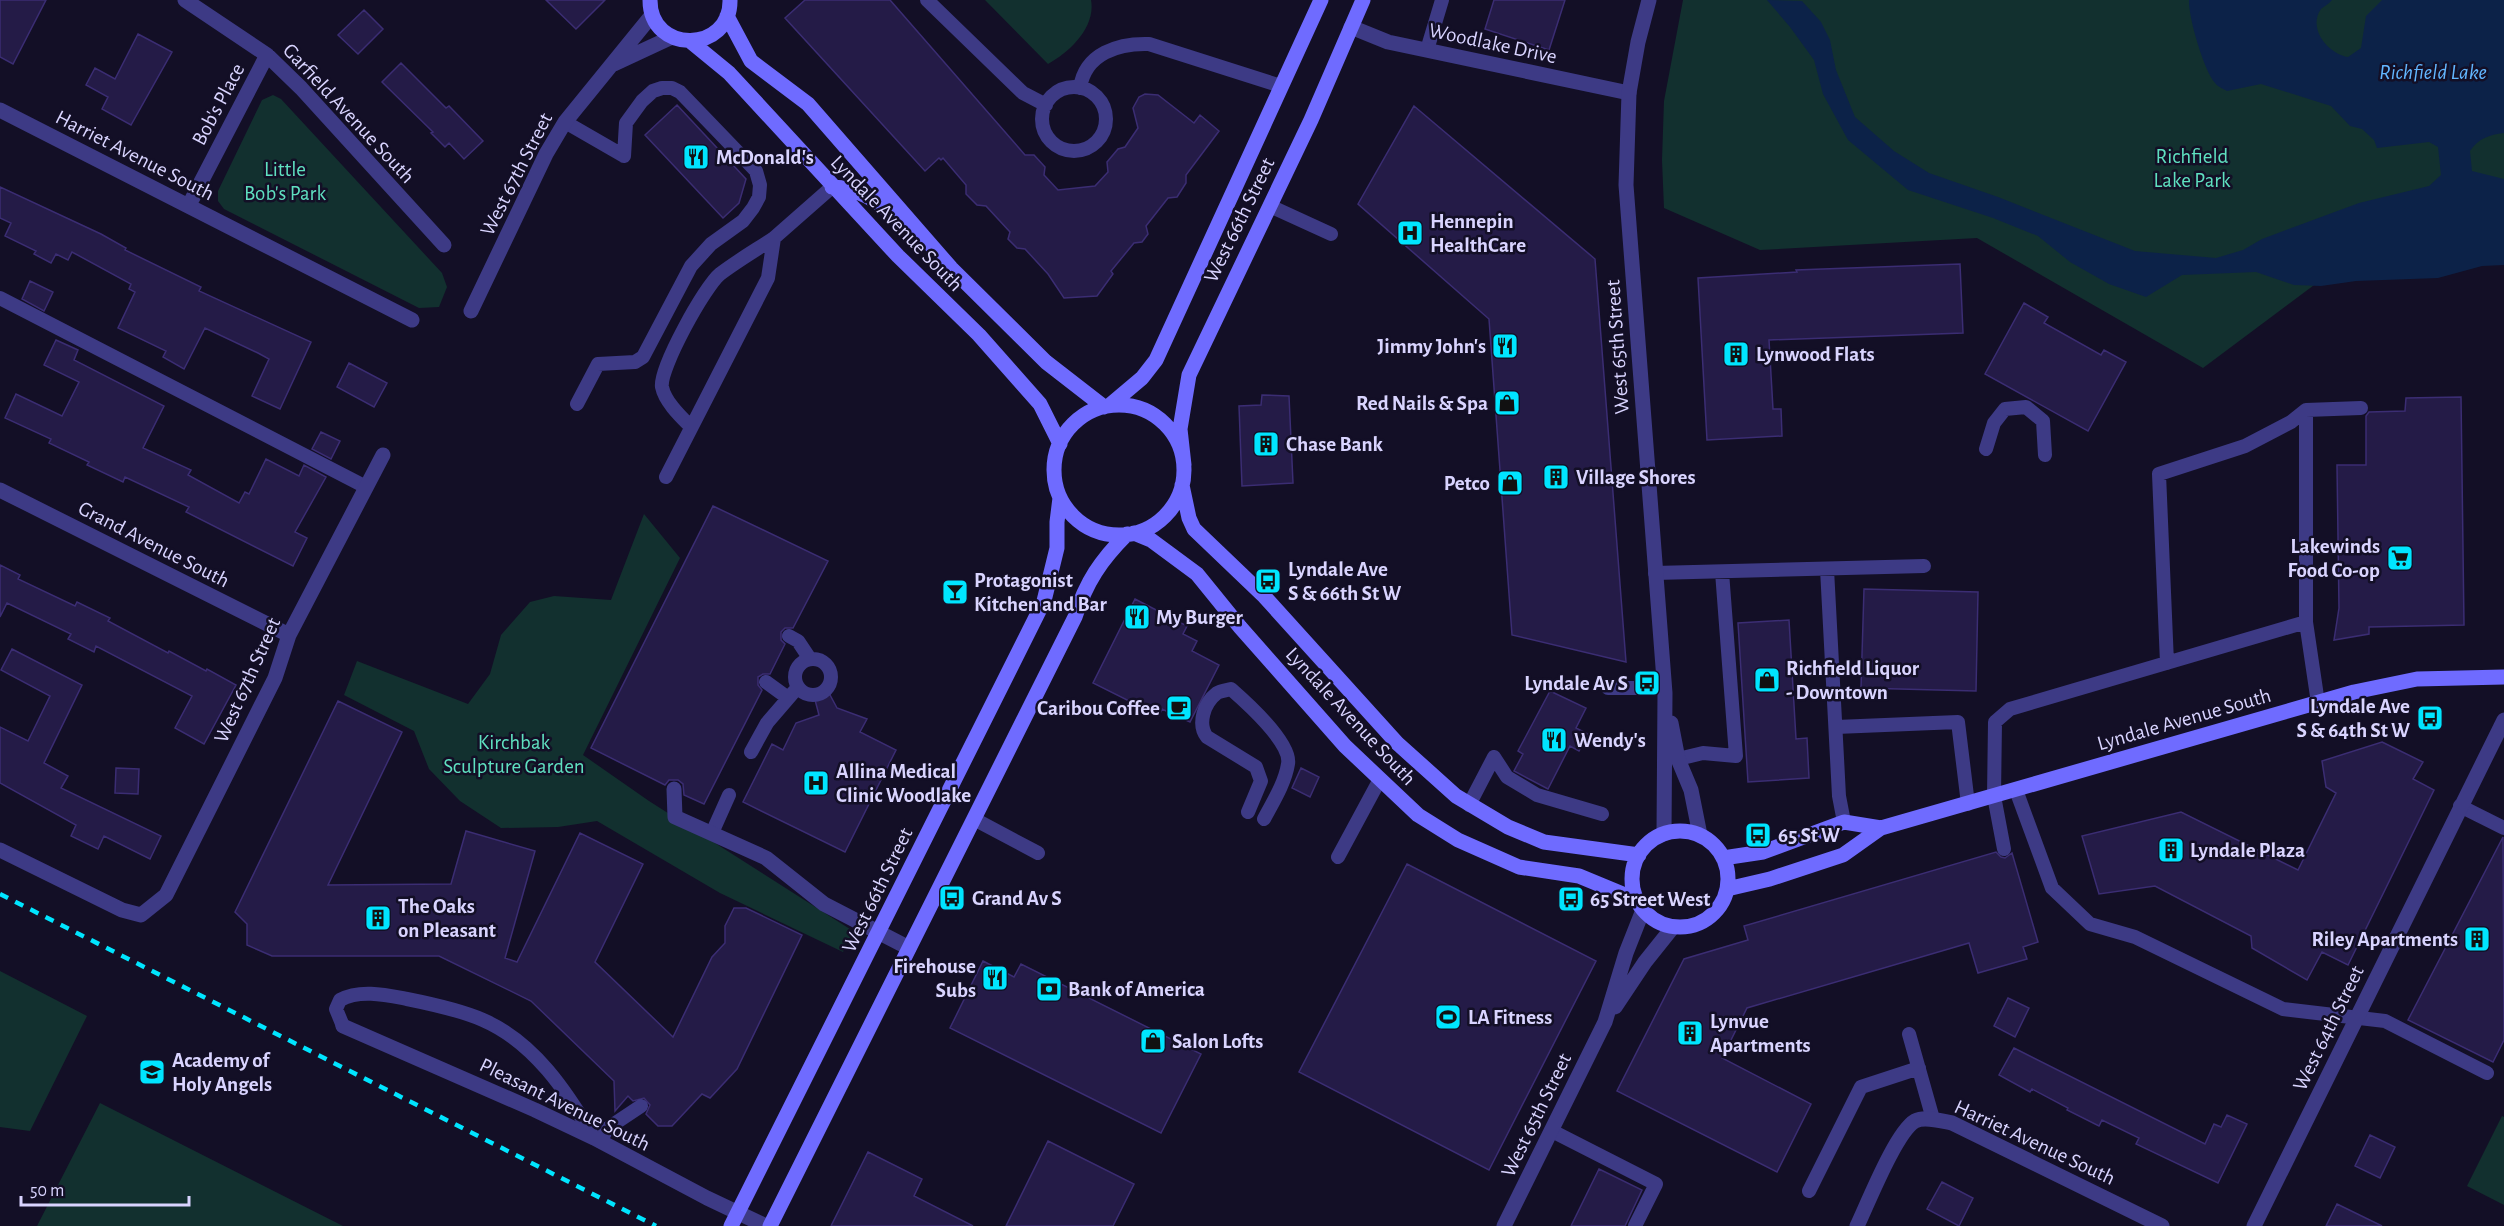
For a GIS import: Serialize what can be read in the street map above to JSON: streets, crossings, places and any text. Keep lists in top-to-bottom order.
{
  "streets": {
    "main road": ["West 66th Street", "Lyndale Avenue South"],
    "street": [
      "Woodlake Drive",
      "Bob's Place",
      "Garfield Avenue South",
      "Harriet Avenue South",
      "West 67th Street",
      "West 65th Street",
      "Grand Avenue South",
      "West 64th Street",
      "Pleasant Avenue South"
    ]
  },
  "crossings": [
    ["Woodlake Drive", "West 66th Street"],
    ["Woodlake Drive", "West 65th Street"],
    ["Bob's Place", "Garfield Avenue South"],
    ["Bob's Place", "Harriet Avenue South"],
    ["West 67th Street", "Lyndale Avenue South"],
    ["West 67th Street", "Grand Avenue South"],
    ["West 66th Street", "Lyndale Avenue South"],
    ["West 66th Street", "Pleasant Avenue South"],
    ["Lyndale Avenue South", "West 65th Street"]
  ],
  "water": ["Richfield Lake"],
  "parks": ["Richfield Lake Park", "Little Bob's Park", "Kirchbak Sculpture Garden"],
  "places": {
    "restaurant": [
      "McDonald's",
      "Jimmy John's",
      "My Burger",
      "Wendy's",
      "Firehouse Subs"
    ],
    "hospital": ["Hennepin HealthCare", "Allina Medical Clinic Woodlake"],
    "building": [
      "Lynwood Flats",
      "Chase Bank",
      "Village Shores",
      "Lyndale Plaza",
      "The Oaks on Pleasant",
      "Riley Apartments",
      "Lynvue Apartments"
    ],
    "shop": [
      "Red Nails & Spa",
      "Petco",
      "Richfield Liquor - Downtown",
      "Salon Lofts"
    ],
    "supermarket": ["Lakewinds Food Co-op"],
    "bus stop": [
      "Lyndale Ave S & 66th St W",
      "Lyndale Av S",
      "Lyndale Ave S & 64th St W",
      "65 St W",
      "Grand Av S",
      "65 Street West"
    ],
    "bar": ["Protagonist Kitchen and Bar"],
    "cafe": ["Caribou Coffee"],
    "bank": ["Bank of America"],
    "sports": ["LA Fitness"],
    "school or university": ["Academy of Holy Angels"]
  },
  "scale_bar": "50 m"
}
